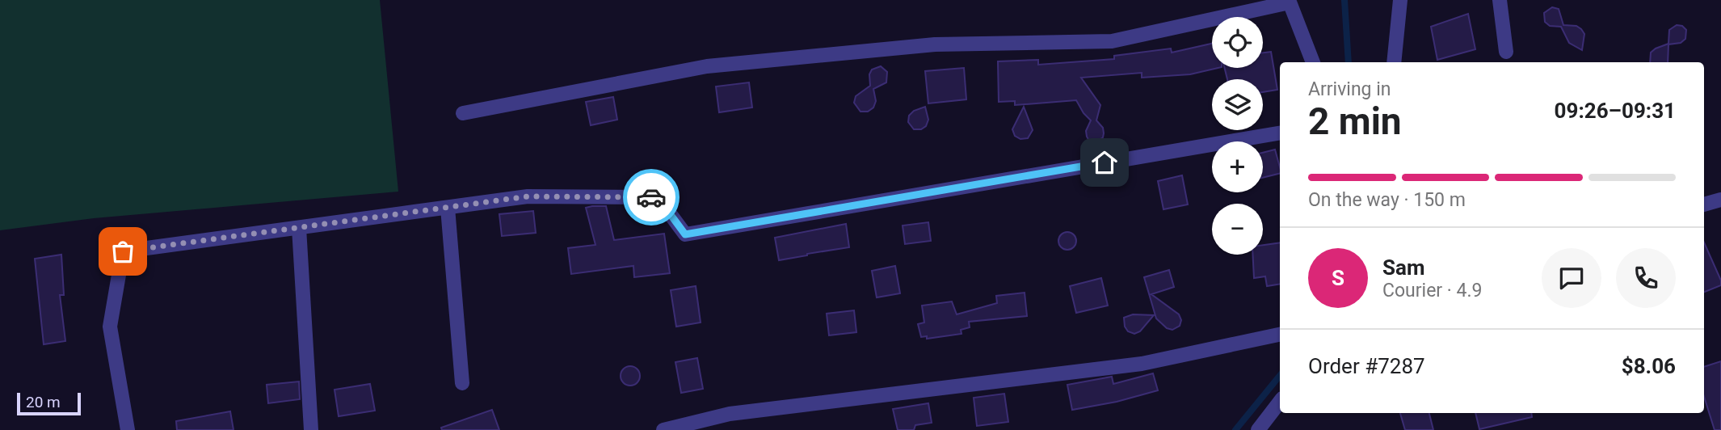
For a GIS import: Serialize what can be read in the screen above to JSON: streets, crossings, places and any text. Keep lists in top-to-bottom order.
{
  "scale_bar": "20 m",
  "page": {
    "map_buttons": ["+", "−"],
    "heading": ["2 min", "Arriving in", "09:26–09:31"],
    "panel": [
      "Sam",
      "Courier · 4.9",
      "Order #7287",
      "$8.06"
    ],
    "bar": "On the way · 150 m",
    "round": "S",
    "scale": "20 m"
  }
}
